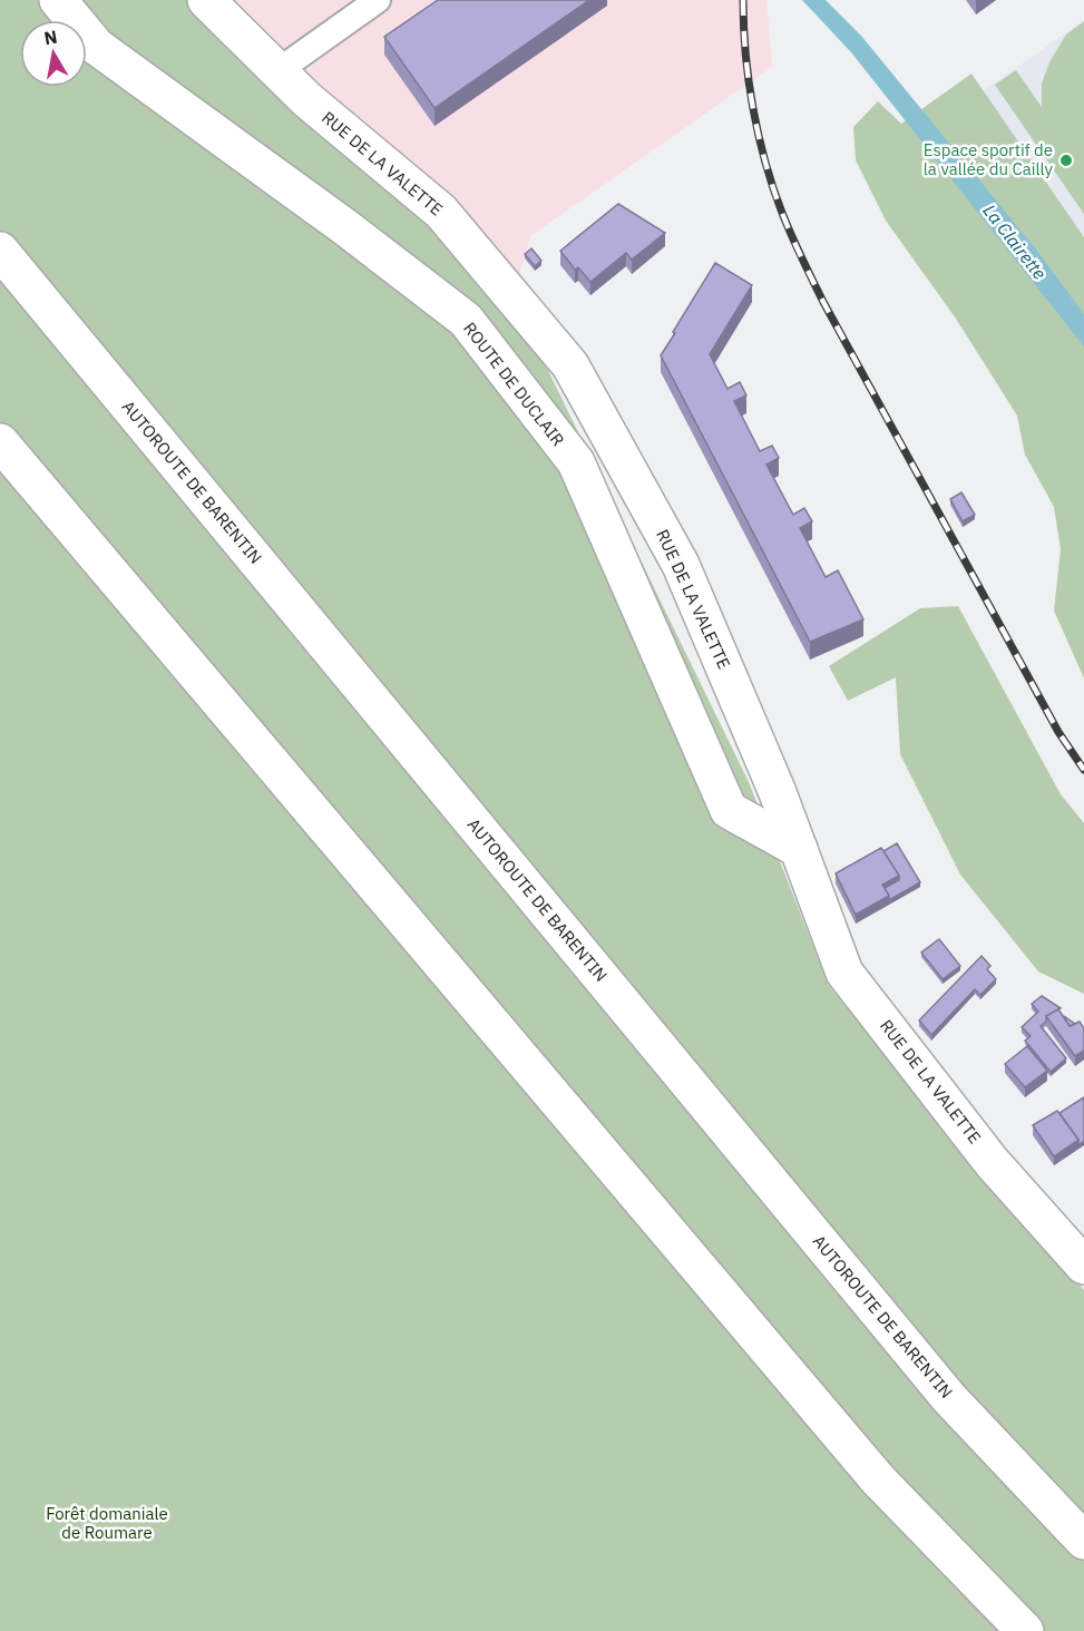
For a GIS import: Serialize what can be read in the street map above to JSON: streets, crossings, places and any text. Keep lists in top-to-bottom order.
{
  "streets": {
    "main road": ["RUE DE LA VALETTE", "ROUTE DE DUCLAIR", "AUTOROUTE DE BARENTIN"]
  },
  "crossings": [
    ["RUE DE LA VALETTE", "ROUTE DE DUCLAIR"]
  ],
  "water": ["La Clairette"],
  "parks": ["Forêt domaniale de Roumare"],
  "places": ["Espace sportif de la vallée du Cailly"],
  "north": "top"
}
